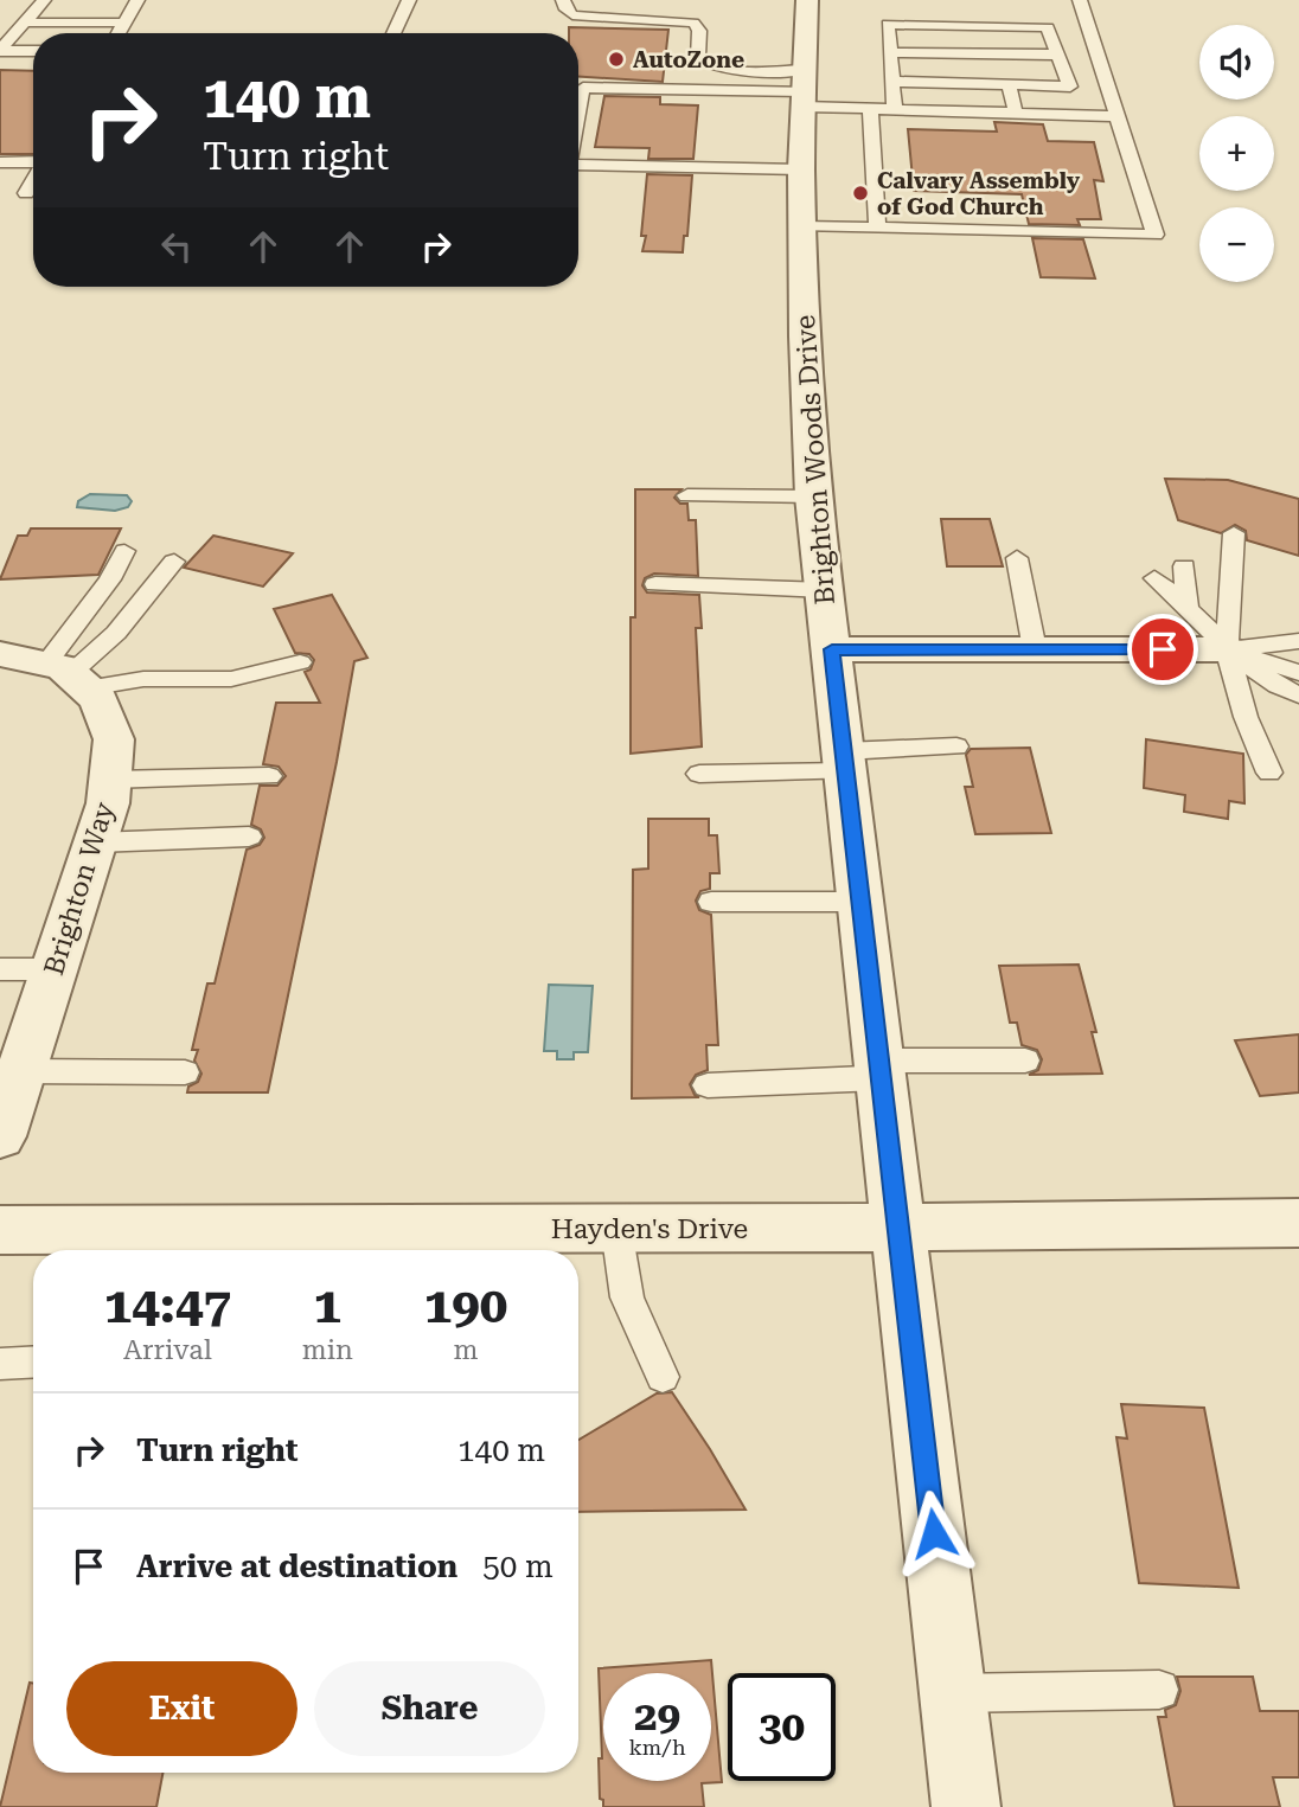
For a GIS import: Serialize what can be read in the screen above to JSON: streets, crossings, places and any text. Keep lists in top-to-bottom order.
{
  "streets": {
    "street": ["Brighton Woods Drive", "Brighton Way", "Hayden's Drive"]
  },
  "crossings": [
    ["Brighton Woods Drive", "Hayden's Drive"]
  ],
  "places": ["AutoZone", "Calvary Assembly of God Church"],
  "page": {
    "map_buttons": ["+", "−"],
    "turn": ["140 m", "Turn right"],
    "eta": [
      "14:47",
      "Arrival",
      "1",
      "min",
      "190",
      "m"
    ],
    "list": [
      {
        "name": "Turn right",
        "value": "140 m"
      },
      {
        "name": "Arrive at destination",
        "value": "50 m"
      }
    ],
    "buttons": ["Exit", "Share"],
    "speed": "29 km/h",
    "limit": "30"
  }
}
